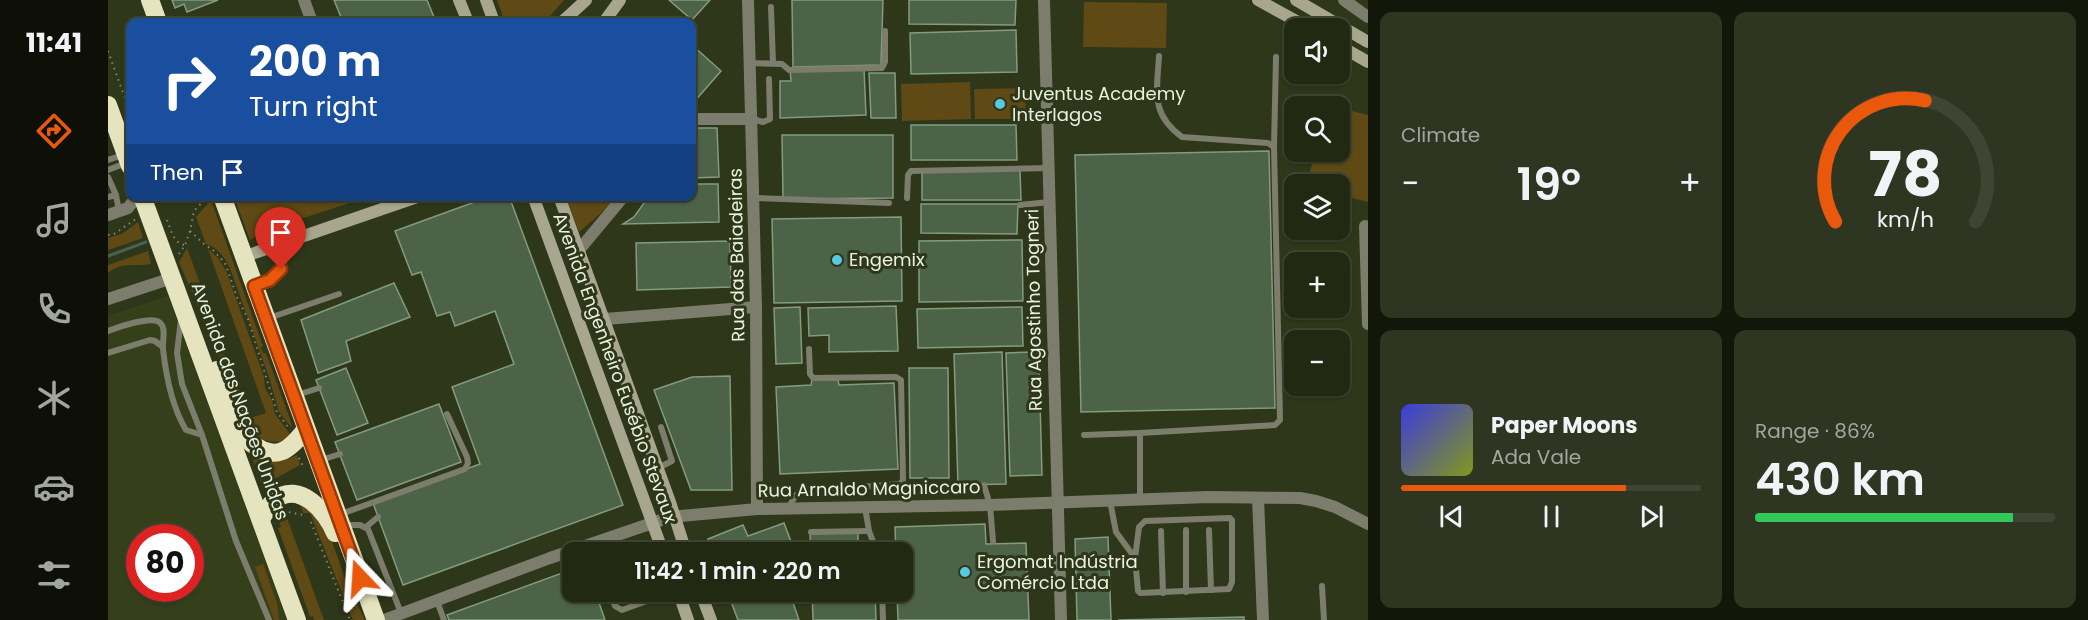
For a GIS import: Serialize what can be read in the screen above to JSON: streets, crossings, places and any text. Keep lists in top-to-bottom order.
{
  "streets": {
    "highway": ["Avenida das Nações Unidas"],
    "main road": ["Avenida Engenheiro Eusébio Stevaux"],
    "street": ["Rua das Baiadeiras", "Rua Agostinho Togneri", "Rua Arnaldo Magniccaro"]
  },
  "crossings": [
    ["Rua das Baiadeiras", "Rua Arnaldo Magniccaro"],
    ["Rua Agostinho Togneri", "Rua Arnaldo Magniccaro"],
    ["Avenida Engenheiro Eusébio Stevaux", "Rua Arnaldo Magniccaro"]
  ],
  "places": ["Juventus Academy Interlagos", "Engemix", "Ergomat Indústria Comércio Ltda"],
  "page": {
    "tabs": "11:41",
    "tile": [
      "Climate",
      ["Range · 86%", "430 km"]
    ],
    "map_buttons": ["+", "−"],
    "turn": ["200 m", "Turn right"],
    "then": "Then",
    "heat": ["−", "19°", "+"],
    "song": ["Paper Moons", "Ada Vale"],
    "limit": "80",
    "trip": "11:42 · 1 min · 220 m",
    "gauge": ["78", "km/h"]
  }
}
